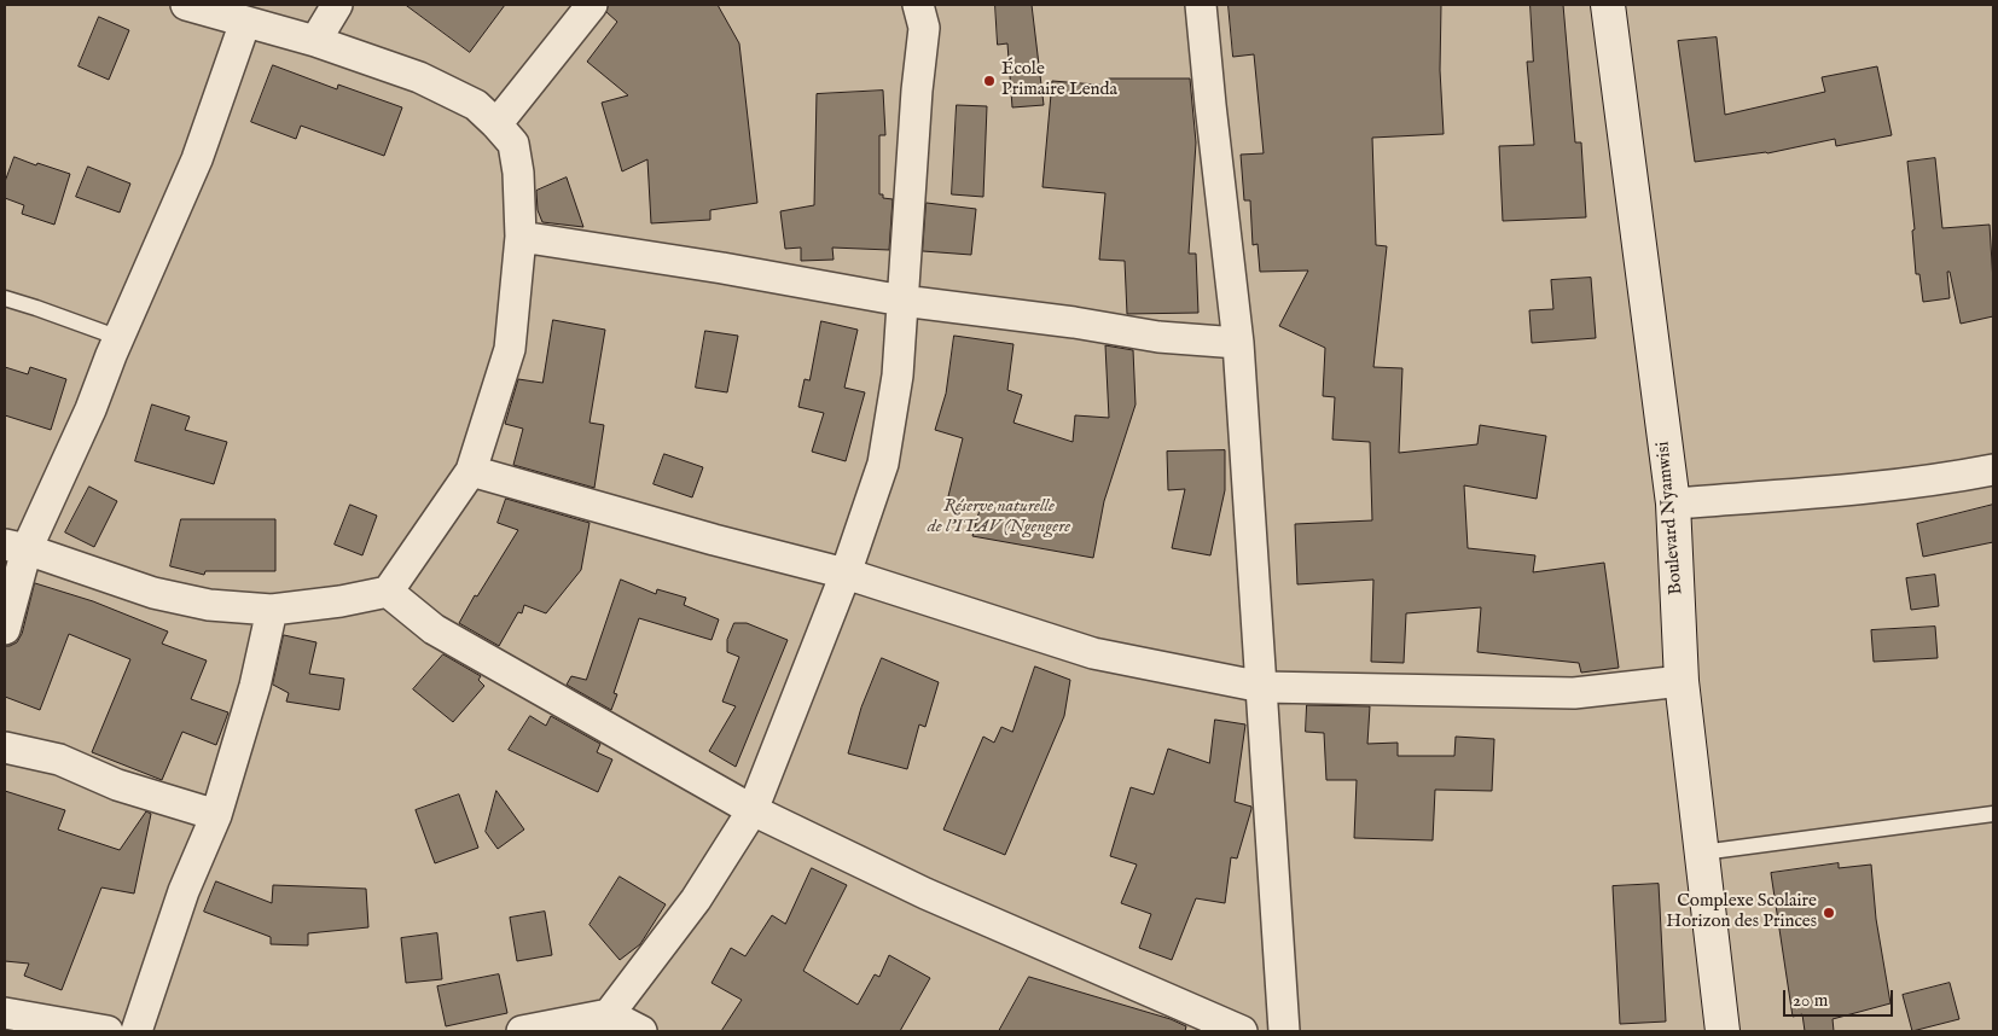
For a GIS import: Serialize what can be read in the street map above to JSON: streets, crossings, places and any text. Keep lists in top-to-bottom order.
{
  "streets": {
    "main road": ["Boulevard Nyamwisi"]
  },
  "parks": ["Réserve naturelle de l'ITAV (Ngengere"],
  "places": ["École Primaire Lenda", "Complexe Scolaire Horizon des Princes"],
  "scale_bar": "20 m"
}
